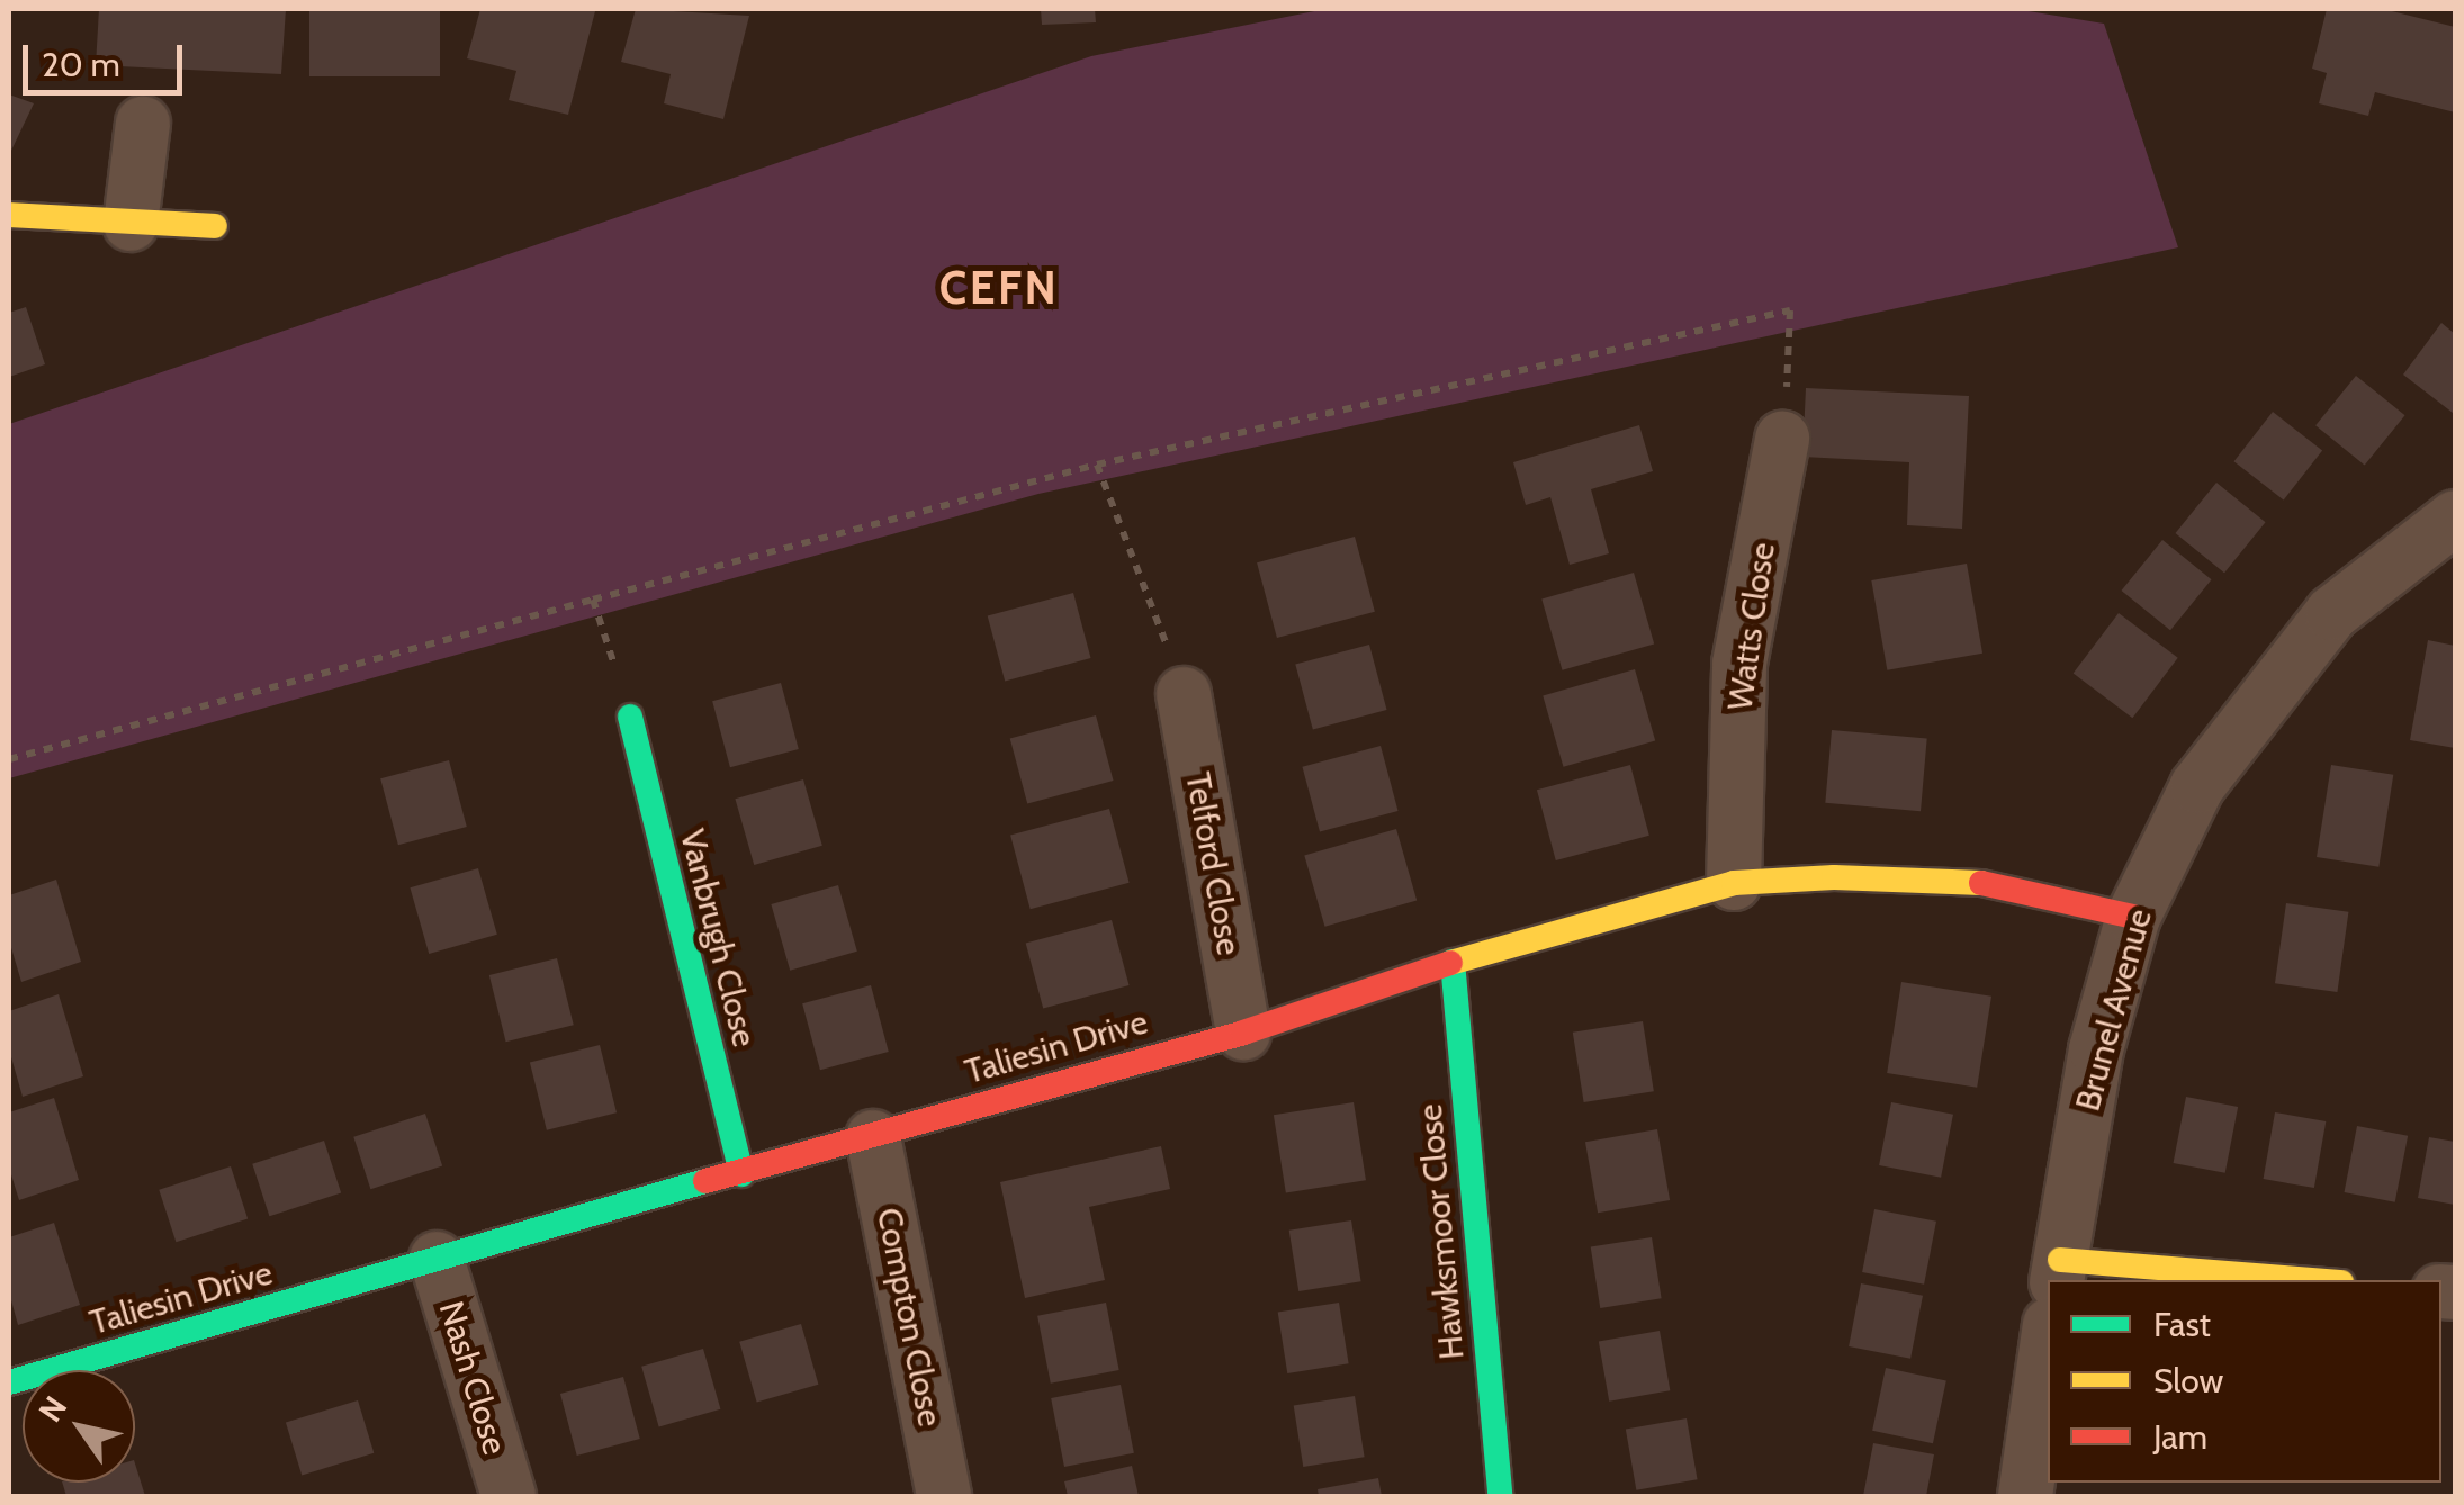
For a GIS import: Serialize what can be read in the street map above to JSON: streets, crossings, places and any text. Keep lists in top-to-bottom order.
{
  "streets": {
    "street": [
      "Watts Close",
      "Telford Close",
      "Vanbrugh Close",
      "Brunel Avenue",
      "Taliesin Drive",
      "Hawksmoor Close",
      "Compton Close",
      "Nash Close"
    ]
  },
  "crossings": [
    ["Watts Close", "Taliesin Drive"],
    ["Telford Close", "Taliesin Drive"],
    ["Vanbrugh Close", "Taliesin Drive"],
    ["Brunel Avenue", "Taliesin Drive"],
    ["Taliesin Drive", "Hawksmoor Close"],
    ["Taliesin Drive", "Compton Close"],
    ["Taliesin Drive", "Nash Close"]
  ],
  "districts": ["CEFN"],
  "legend": ["Fast", "Slow", "Jam"],
  "scale_bar": "20 m",
  "north": "top left"
}
